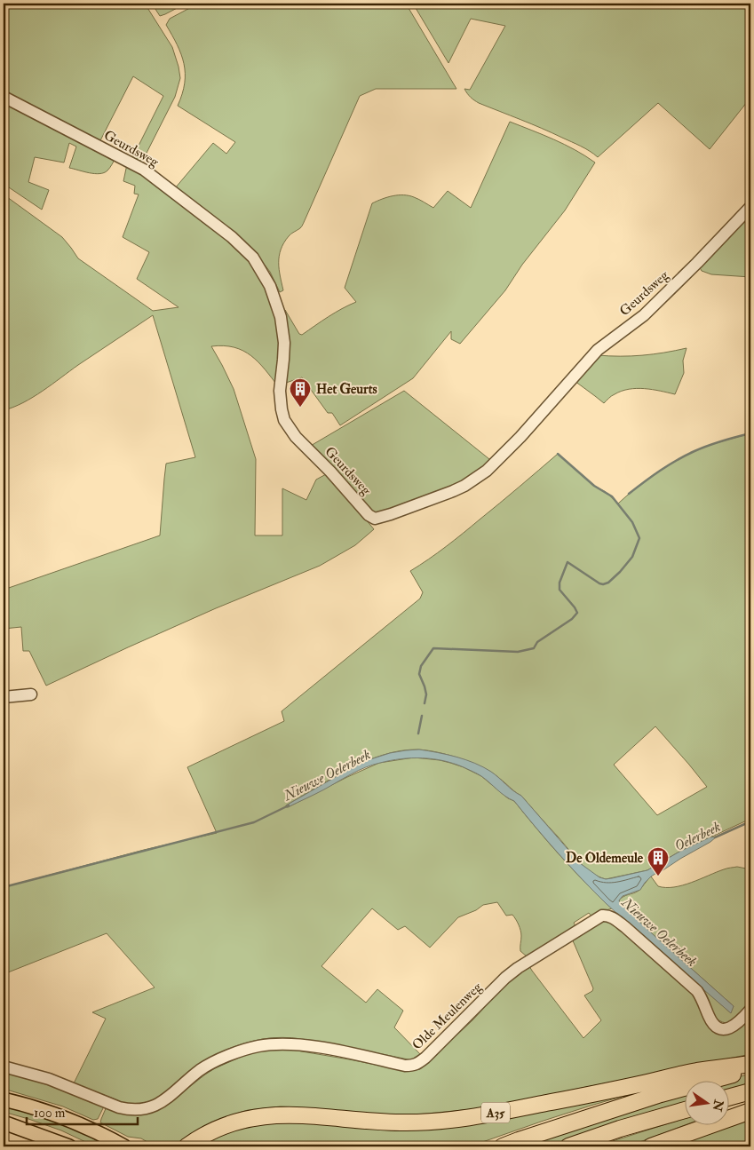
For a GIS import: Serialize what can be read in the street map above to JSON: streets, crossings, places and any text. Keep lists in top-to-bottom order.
{
  "streets": {
    "highway": ["A35"],
    "street": ["Geurdsweg", "Olde Meulenweg"]
  },
  "water": ["Nieuwe Oelerbeek", "Oelerbeek"],
  "places": {
    "building": ["Het Geurts", "De Oldemeule"]
  },
  "scale_bar": "100 m",
  "north": "right"
}
